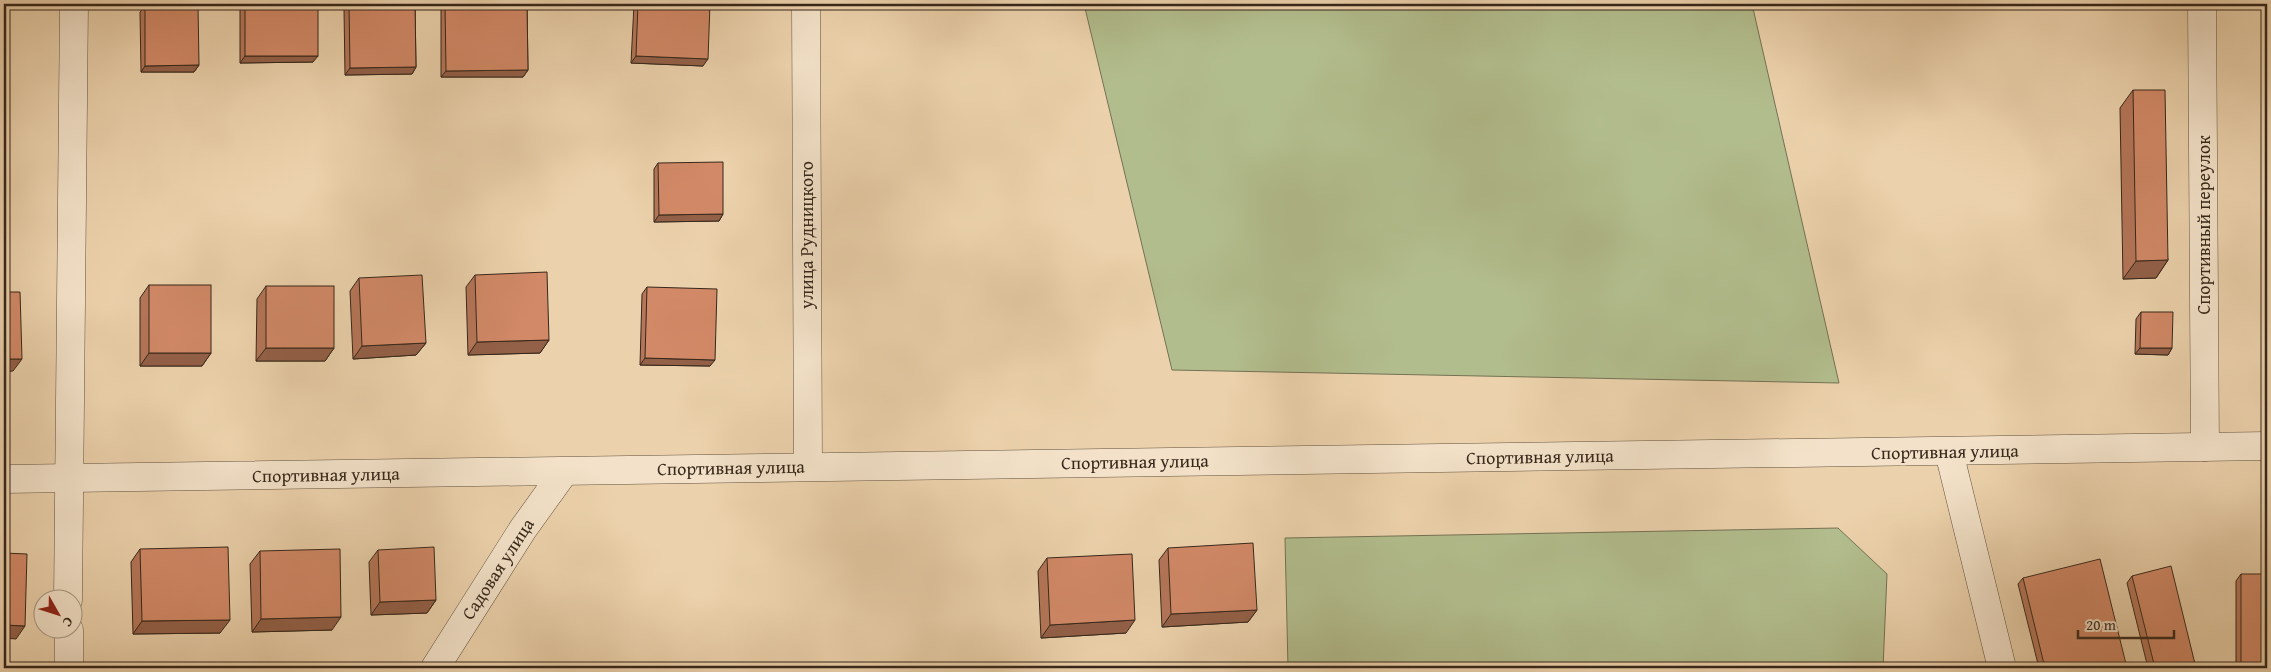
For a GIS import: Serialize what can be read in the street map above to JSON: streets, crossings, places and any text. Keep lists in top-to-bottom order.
{
  "streets": {
    "street": [
      "Спортивный переулок",
      "улица Рудницкого",
      "Спортивная улица",
      "Садовая улица"
    ]
  },
  "crossings": [
    ["Спортивный переулок", "Спортивная улица"],
    ["улица Рудницкого", "Спортивная улица"],
    ["Спортивная улица", "Садовая улица"]
  ],
  "scale_bar": "20 m",
  "north": "bottom right"
}
